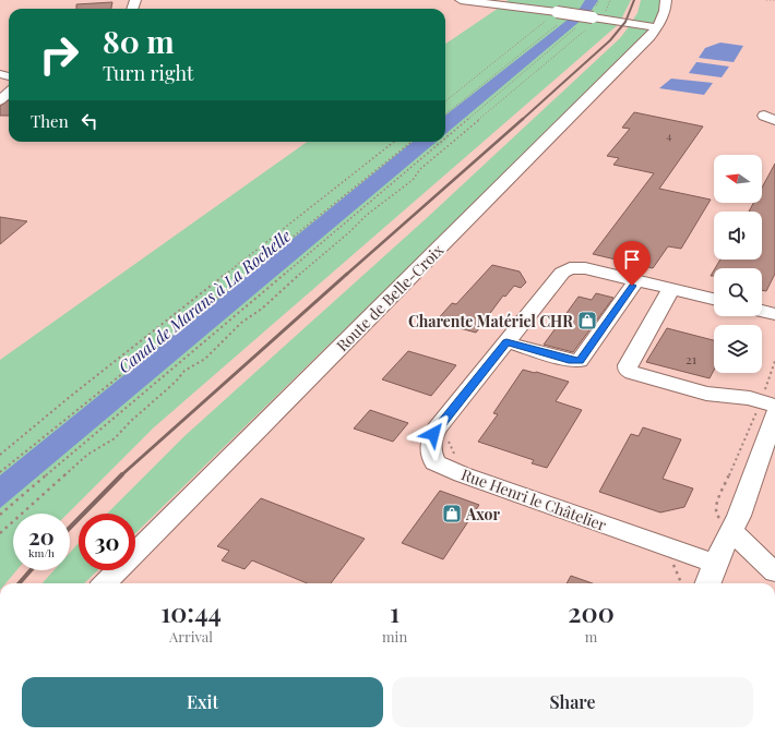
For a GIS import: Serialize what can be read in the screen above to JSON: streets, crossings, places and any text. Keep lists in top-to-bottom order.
{
  "streets": {
    "street": ["Route de Belle-Croix", "Rue Henri le Châtelier"]
  },
  "water": ["Canal de Marans à La Rochelle"],
  "places": {
    "shop": ["Charente Matériel CHR", "Axor"]
  },
  "house_numbers": ["4", "21"],
  "north": "left",
  "page": {
    "turn": ["80 m", "Turn right"],
    "then": "Then",
    "speed": "20 km/h",
    "limit": "30",
    "eta": [
      "10:44",
      "Arrival",
      "1",
      "min",
      "200",
      "m"
    ],
    "buttons": ["Exit", "Share"]
  }
}
